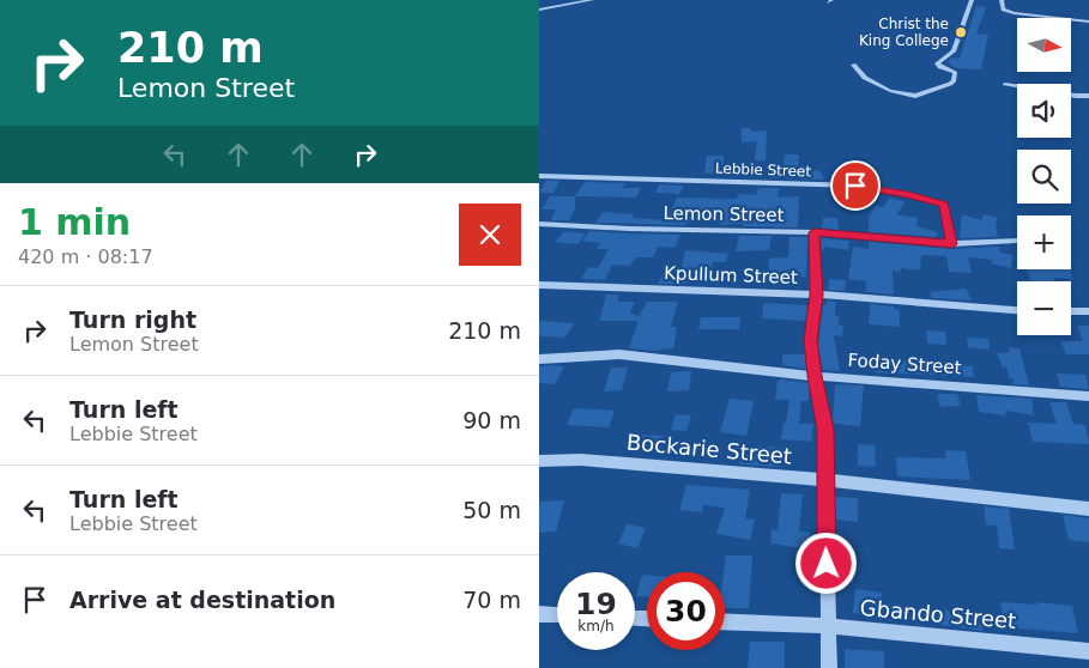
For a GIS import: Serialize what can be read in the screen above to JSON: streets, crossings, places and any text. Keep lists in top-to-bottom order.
{
  "streets": {
    "street": [
      "Lebbie Street",
      "Lemon Street",
      "Kpullum Street",
      "Foday Street",
      "Bockarie Street",
      "Gbando Street"
    ]
  },
  "crossings": [
    ["Lebbie Street", "Lemon Street"]
  ],
  "places": ["Christ the King College"],
  "north": "right",
  "page": {
    "turn": ["210 m", "Lemon Street"],
    "map_buttons": ["+", "−"],
    "heading": ["1 min", "420 m · 08:17"],
    "list": [
      {
        "name": "Turn right",
        "note": "Lemon Street",
        "value": "210 m"
      },
      {
        "name": "Turn left",
        "note": "Lebbie Street",
        "value": "90 m"
      },
      {
        "name": "Turn left",
        "note": "Lebbie Street",
        "value": "50 m"
      },
      {
        "name": "Arrive at destination",
        "value": "70 m"
      }
    ],
    "speed": "19 km/h",
    "limit": "30"
  }
}
